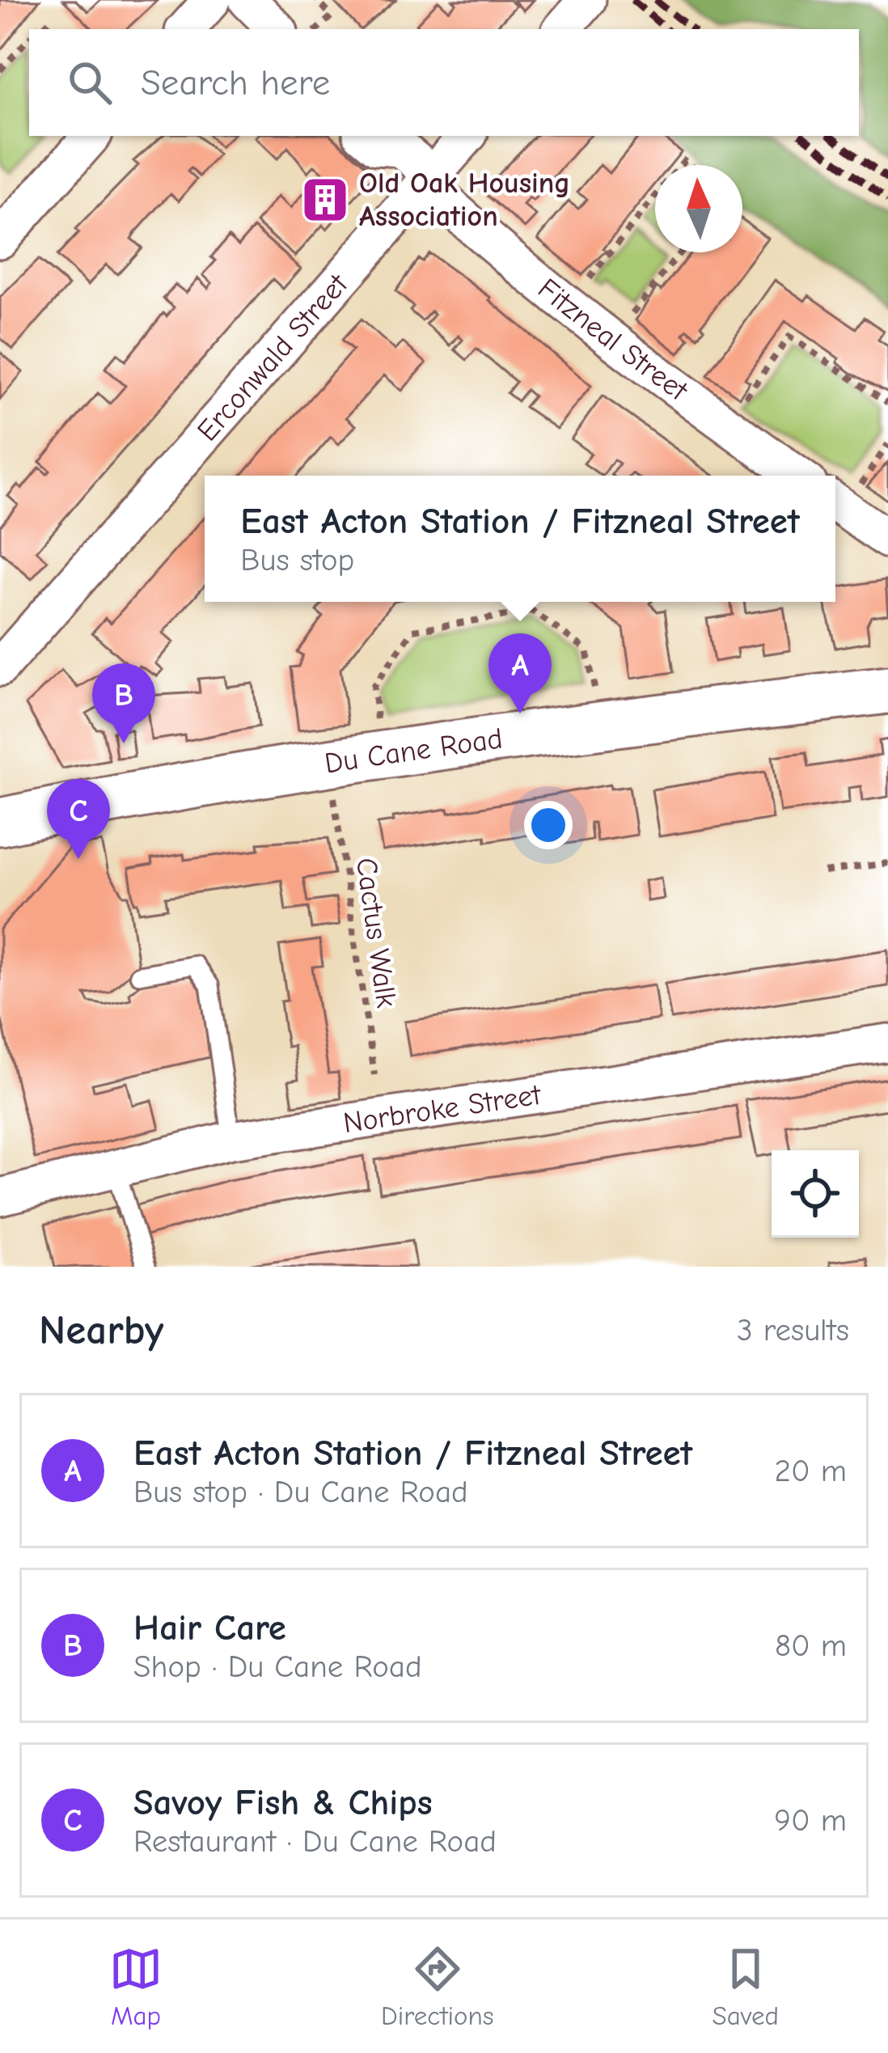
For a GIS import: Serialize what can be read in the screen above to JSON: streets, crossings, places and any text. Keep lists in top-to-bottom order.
{
  "streets": {
    "street": [
      "Fitzneal Street",
      "Erconwald Street",
      "Du Cane Road",
      "Norbroke Street"
    ],
    "path": ["Cactus Walk"]
  },
  "crossings": [
    ["Fitzneal Street", "Erconwald Street"]
  ],
  "places": {
    "building": ["Old Oak Housing Association"]
  },
  "north": "top",
  "page": {
    "search": "Search here",
    "popup": ["East Acton Station / Fitzneal Street", "Bus stop"],
    "pins": ["A", "B", "C"],
    "heading": ["Nearby", "3 results"],
    "list": [
      {
        "mark": "A",
        "name": "East Acton Station / Fitzneal Street",
        "note": "Bus stop · Du Cane Road",
        "value": "20 m"
      },
      {
        "mark": "B",
        "name": "Hair Care",
        "note": "Shop · Du Cane Road",
        "value": "80 m"
      },
      {
        "mark": "C",
        "name": "Savoy Fish & Chips",
        "note": "Restaurant · Du Cane Road",
        "value": "90 m"
      }
    ],
    "nav": ["Map", "Directions", "Saved"]
  }
}
